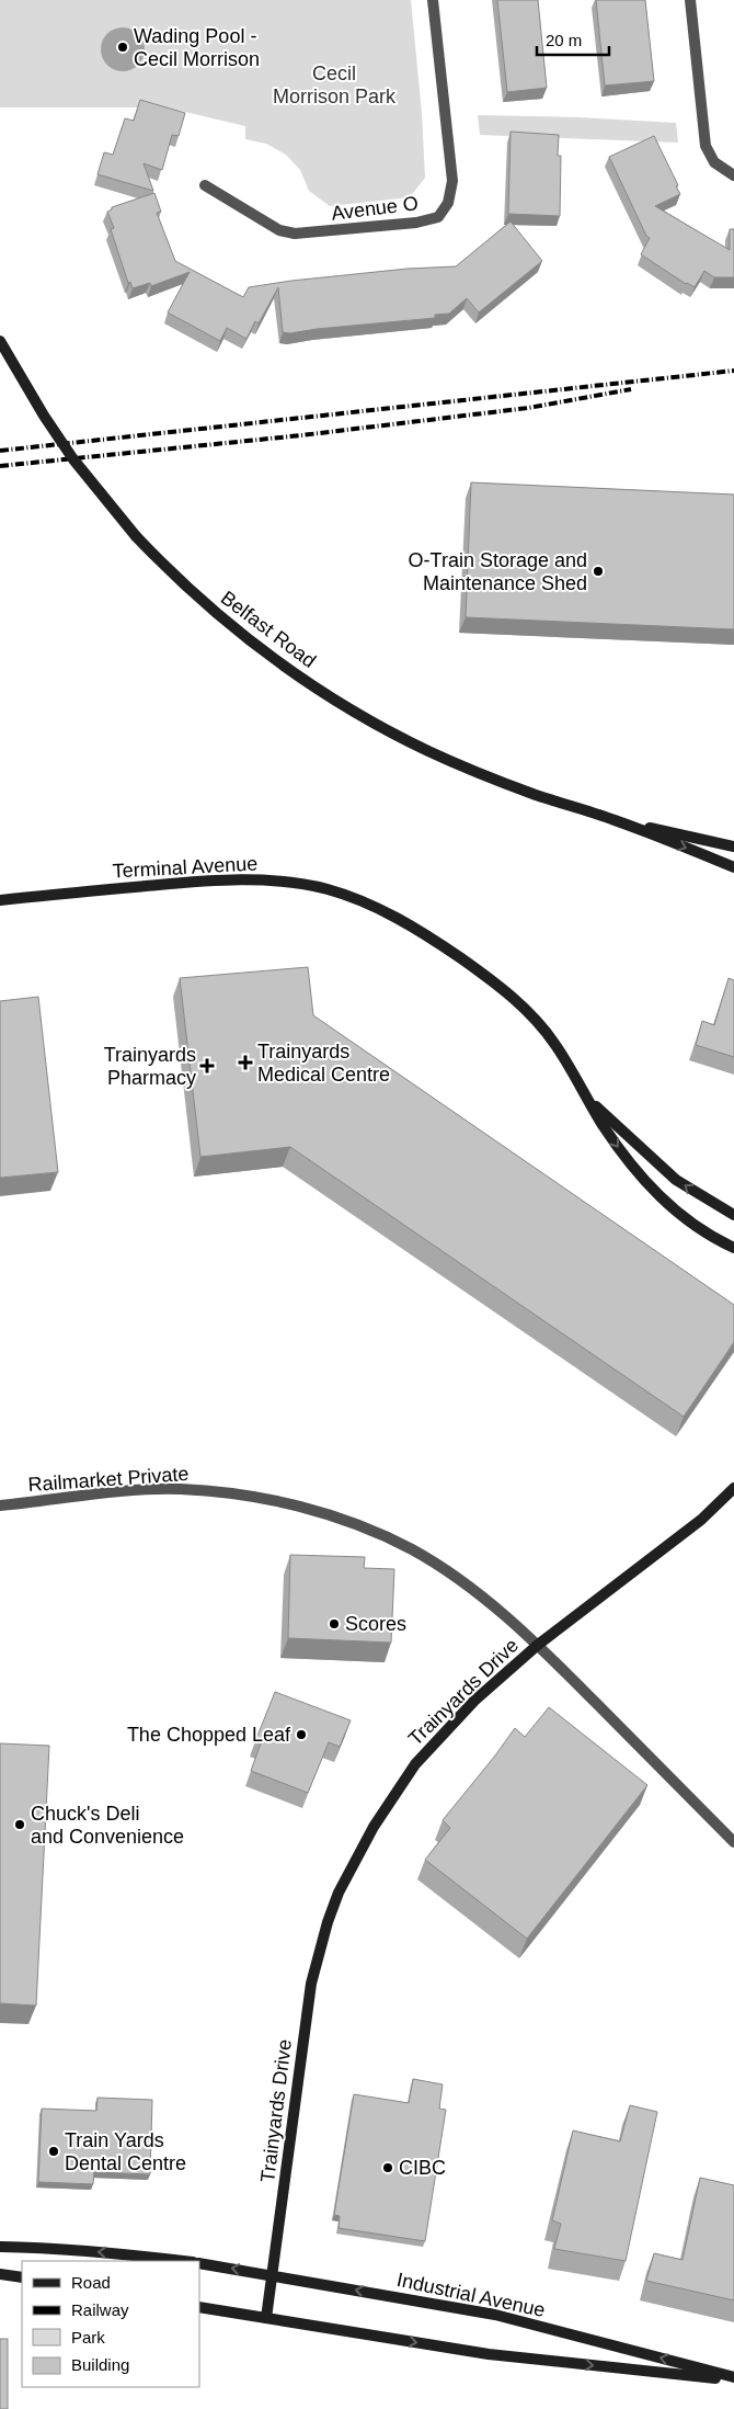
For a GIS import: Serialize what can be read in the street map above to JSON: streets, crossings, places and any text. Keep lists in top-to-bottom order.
{
  "streets": {
    "street": [
      "Avenue O",
      "Belfast Road",
      "Terminal Avenue",
      "Railmarket Private",
      "Trainyards Drive",
      "Industrial Avenue"
    ]
  },
  "crossings": [
    ["Railmarket Private", "Trainyards Drive"],
    ["Trainyards Drive", "Industrial Avenue"]
  ],
  "parks": ["Cecil Morrison Park"],
  "places": {
    "other": [
      "Wading Pool - Cecil Morrison",
      "O-Train Storage and Maintenance Shed",
      "Scores",
      "The Chopped Leaf",
      "Chuck's Deli and Convenience",
      "Train Yards Dental Centre",
      "CIBC"
    ],
    "health": ["Trainyards Medical Centre", "Trainyards Pharmacy"]
  },
  "legend": [
    "Road",
    "Railway",
    "Park",
    "Building"
  ],
  "scale_bar": "20 m"
}
